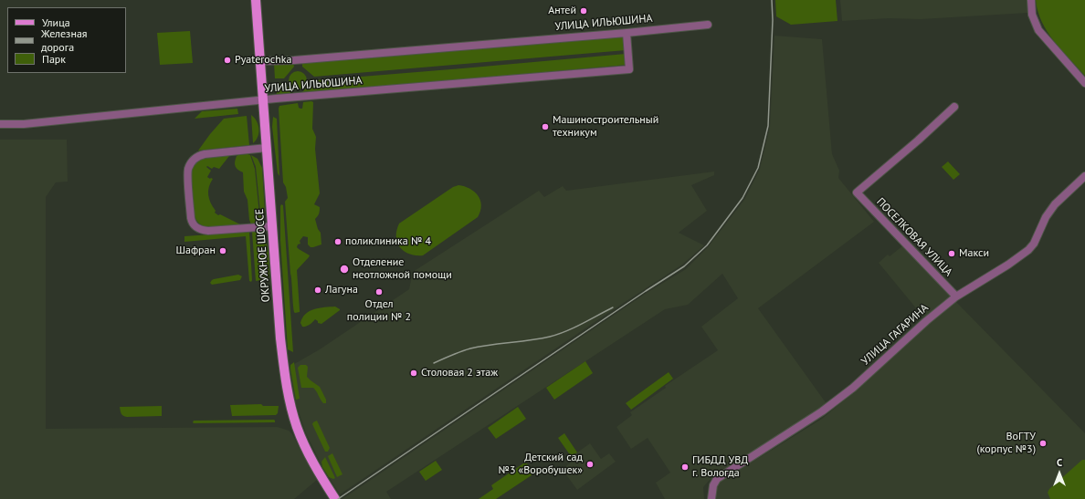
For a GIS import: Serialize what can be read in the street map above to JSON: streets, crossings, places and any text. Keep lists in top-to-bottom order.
{
  "streets": {
    "main road": ["ОКРУЖНОЕ ШОССЕ"],
    "street": ["УЛИЦА ИЛЬЮШИНА", "ПОСЕЛКОВАЯ УЛИЦА", "УЛИЦА ГАГАРИНА"]
  },
  "crossings": [
    ["УЛИЦА ИЛЬЮШИНА", "ОКРУЖНОЕ ШОССЕ"],
    ["ПОСЕЛКОВАЯ УЛИЦА", "УЛИЦА ГАГАРИНА"]
  ],
  "places": [
    "Антей",
    "Pyaterochka",
    "Машиностроительный техникум",
    "поликлиника № 4",
    "Шафран",
    "Макси",
    "Отделение неотложной помощи",
    "Лагуна",
    "Отдел полиции № 2",
    "Столовая 2 этаж",
    "ВоГТУ (корпус №3)",
    "Детский сад №3 «Воробушек»",
    "ГИБДД УВД г. Вологда"
  ],
  "legend": ["Улица", "Железная дорога", "Парк"],
  "north": "top"
}
